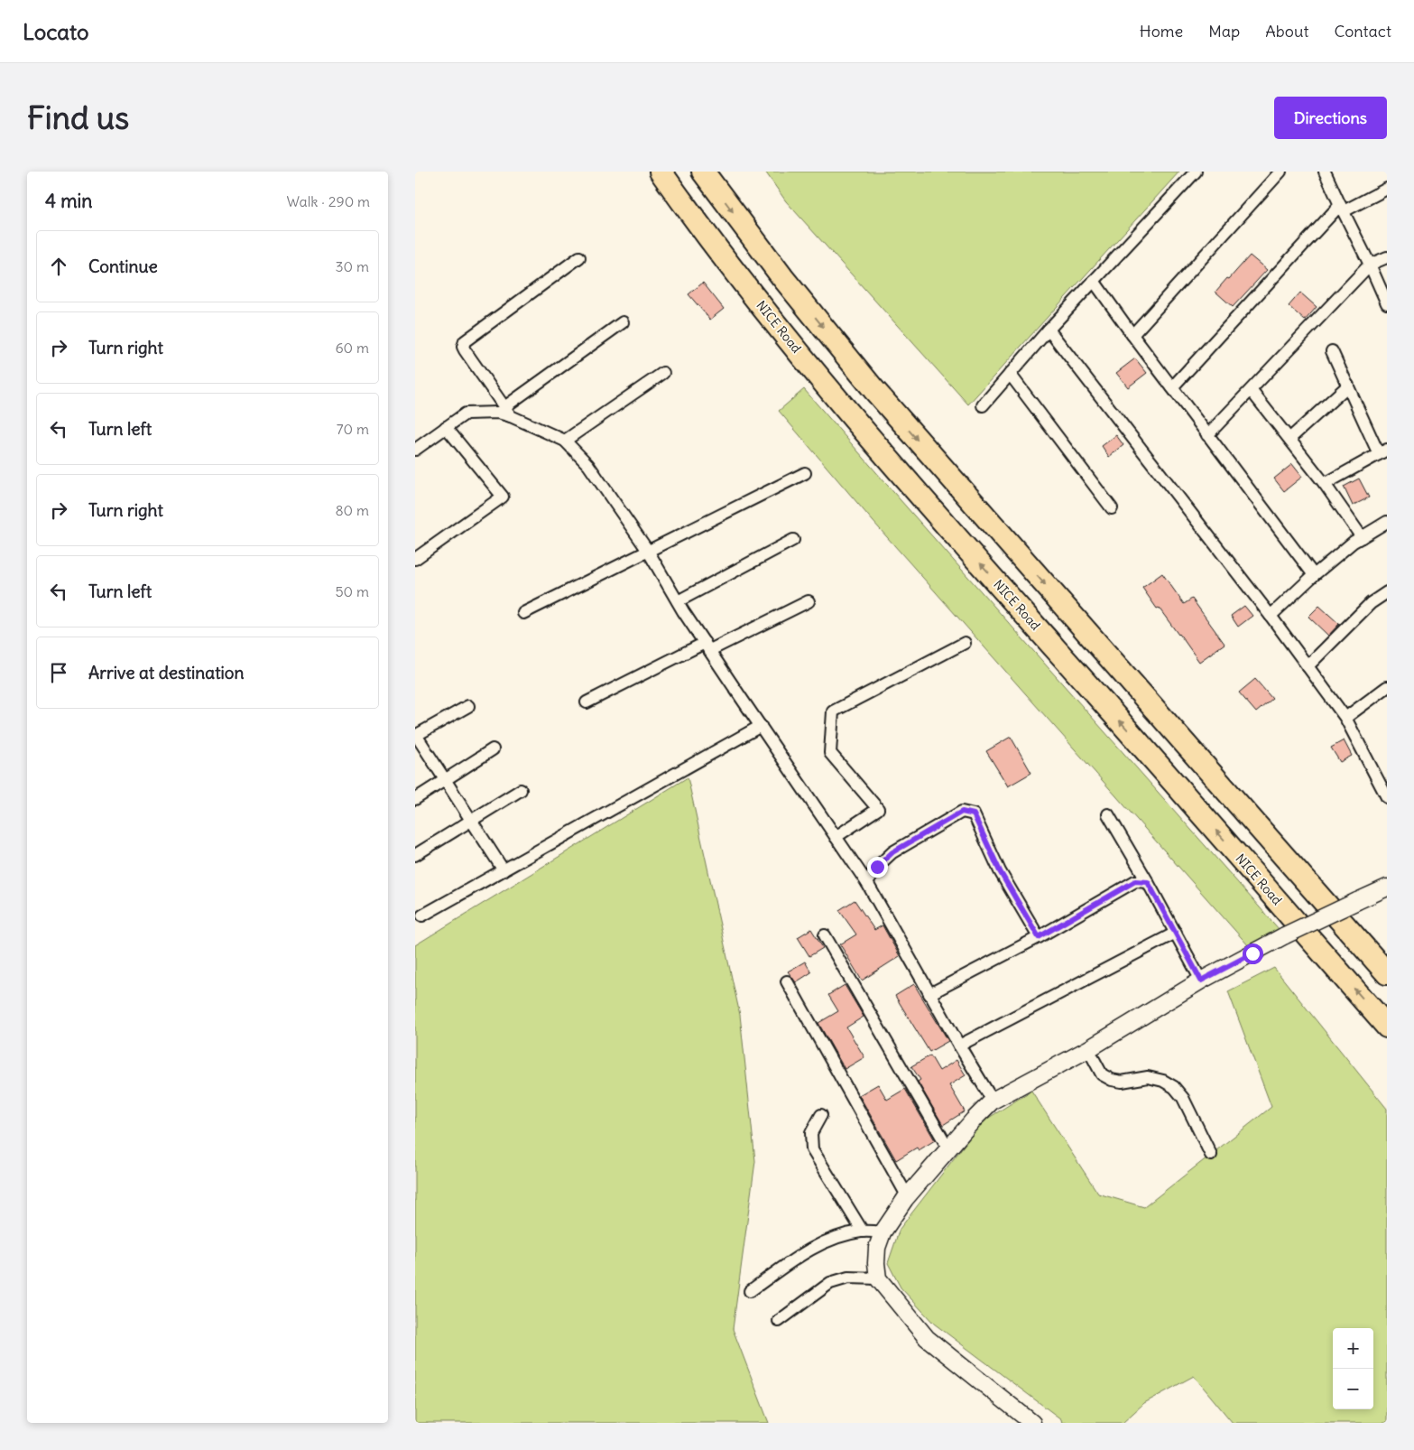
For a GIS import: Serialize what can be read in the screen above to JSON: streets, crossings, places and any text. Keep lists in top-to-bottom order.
{
  "streets": {
    "highway": ["NICE Road"]
  },
  "page": {
    "header": "Locato",
    "nav": [
      "Home",
      "Map",
      "About",
      "Contact"
    ],
    "buttons": "Directions",
    "title": "Find us",
    "heading": ["4 min", "Walk · 290 m"],
    "list": [
      ["Continue", "30 m"],
      ["Turn right", "60 m"],
      ["Turn left", "70 m"],
      ["Turn right", "80 m"],
      ["Turn left", "50 m"],
      "Arrive at destination"
    ],
    "map_buttons": ["+", "−"]
  }
}
